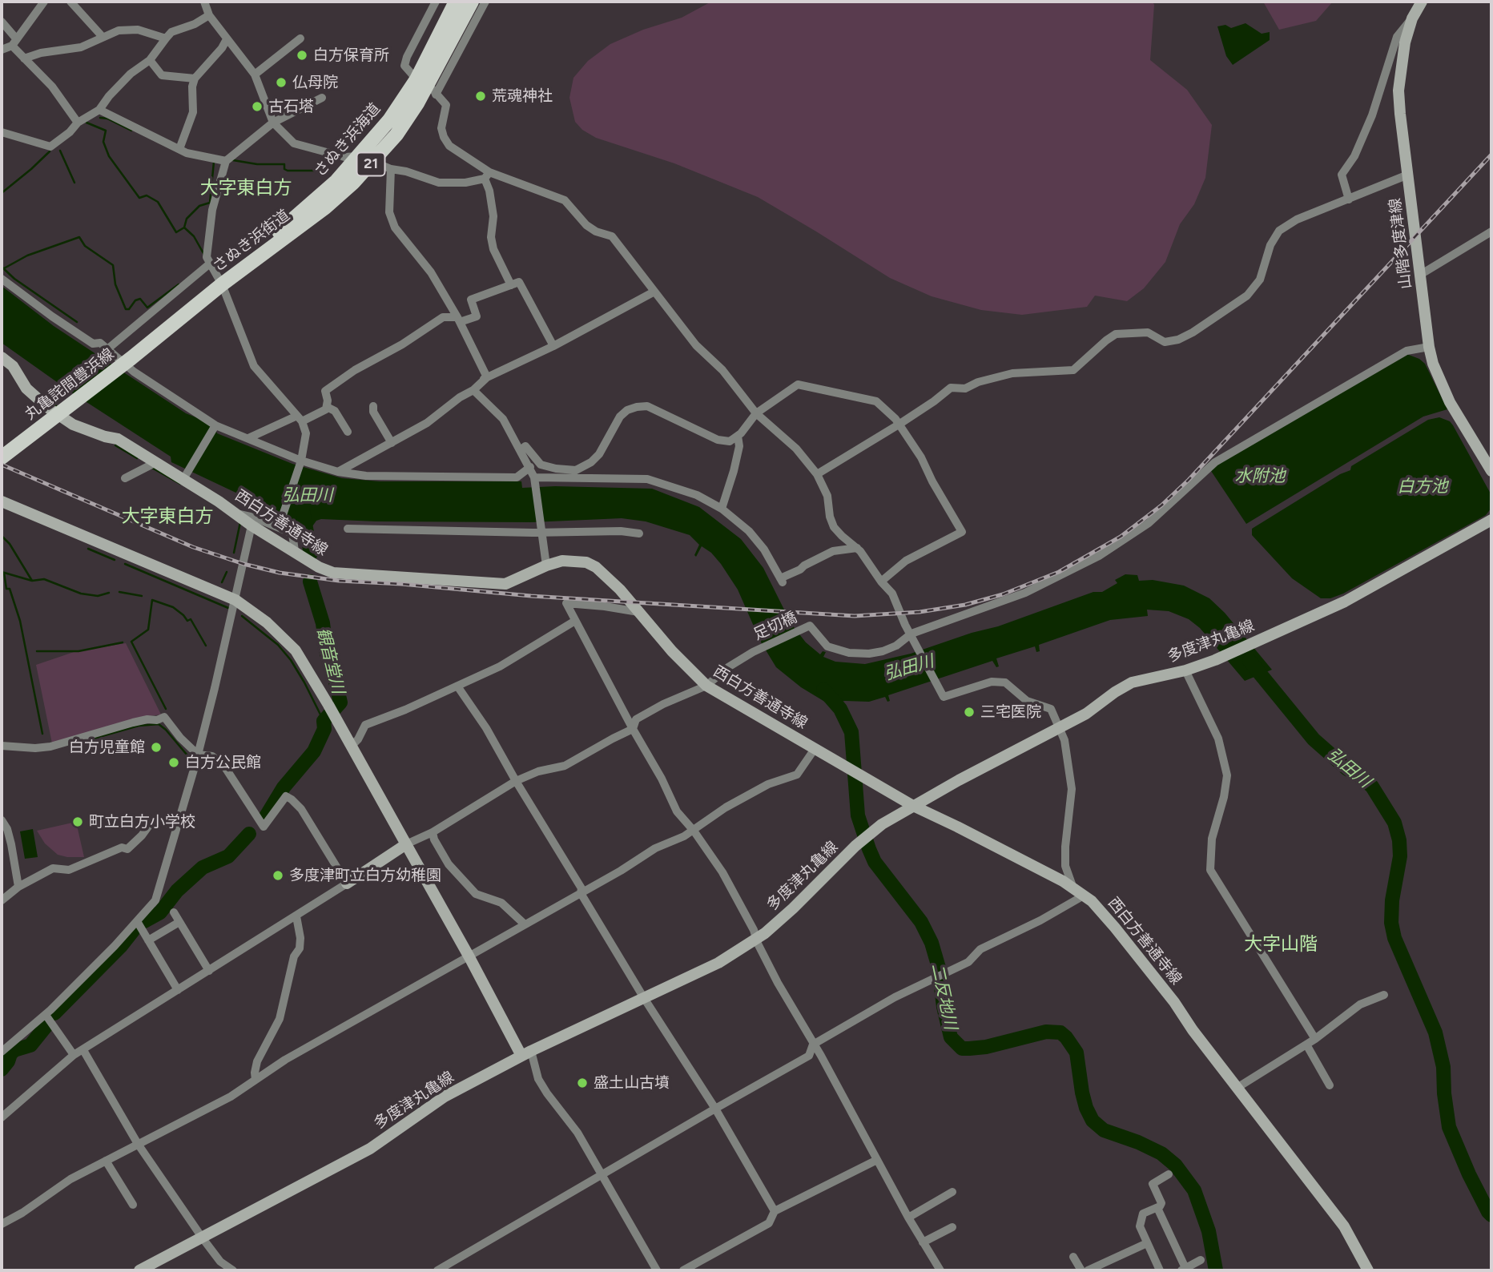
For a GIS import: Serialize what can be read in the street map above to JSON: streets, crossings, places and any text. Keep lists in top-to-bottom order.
{
  "streets": {
    "main road": [
      "さぬき浜海道",
      "21",
      "さぬき浜街道",
      "山階多度津線",
      "丸亀詫間豊浜線",
      "西白方善通寺線",
      "多度津丸亀線"
    ],
    "street": ["足切橋"]
  },
  "crossings": [
    ["さぬき浜海道", "さぬき浜街道"],
    ["さぬき浜街道", "丸亀詫間豊浜線"],
    ["西白方善通寺線", "足切橋"],
    ["西白方善通寺線", "多度津丸亀線"]
  ],
  "districts": ["大字東白方", "大字東白方", "大字山階"],
  "water": [
    "水附池",
    "白方池",
    "弘田川",
    "観音堂川",
    "二反地川"
  ],
  "places": [
    "白方保育所",
    "仏母院",
    "荒魂神社",
    "古石塔",
    "三宅医院",
    "白方児童館",
    "白方公民館",
    "町立白方小学校",
    "多度津町立白方幼稚園",
    "盛土山古墳"
  ]
}
